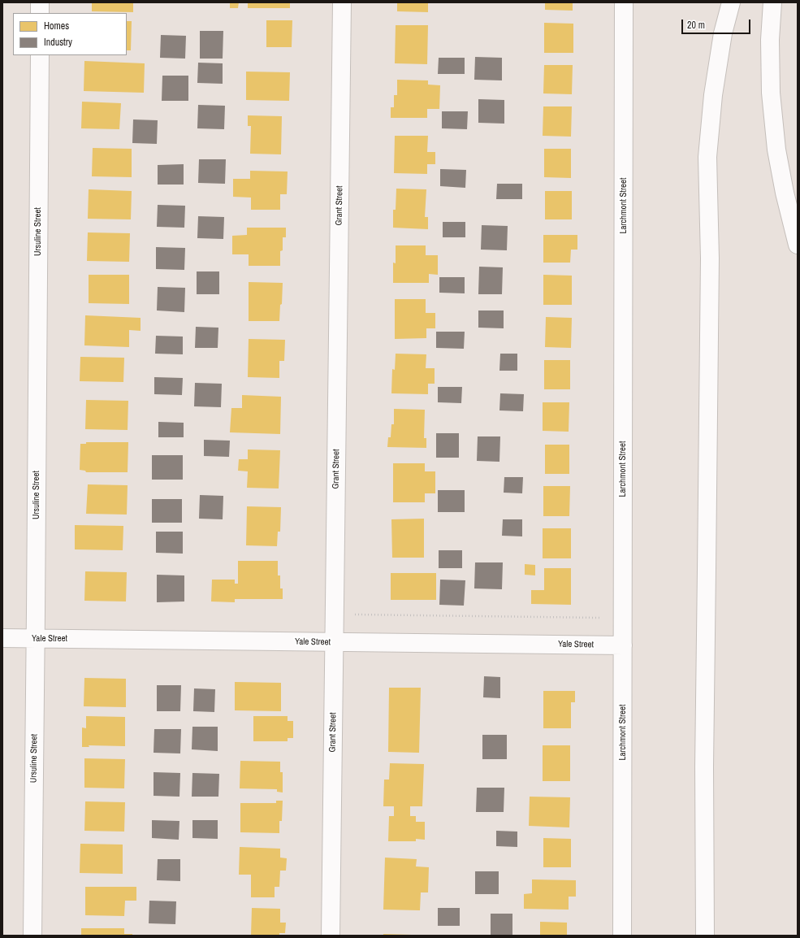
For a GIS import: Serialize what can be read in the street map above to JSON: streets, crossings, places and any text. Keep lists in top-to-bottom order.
{
  "streets": {
    "main road": [
      "Grant Street",
      "Larchmont Street",
      "Ursuline Street",
      "Yale Street"
    ]
  },
  "crossings": [
    ["Grant Street", "Yale Street"],
    ["Larchmont Street", "Yale Street"],
    ["Ursuline Street", "Yale Street"]
  ],
  "legend": ["Homes", "Industry"],
  "scale_bar": "20 m"
}
